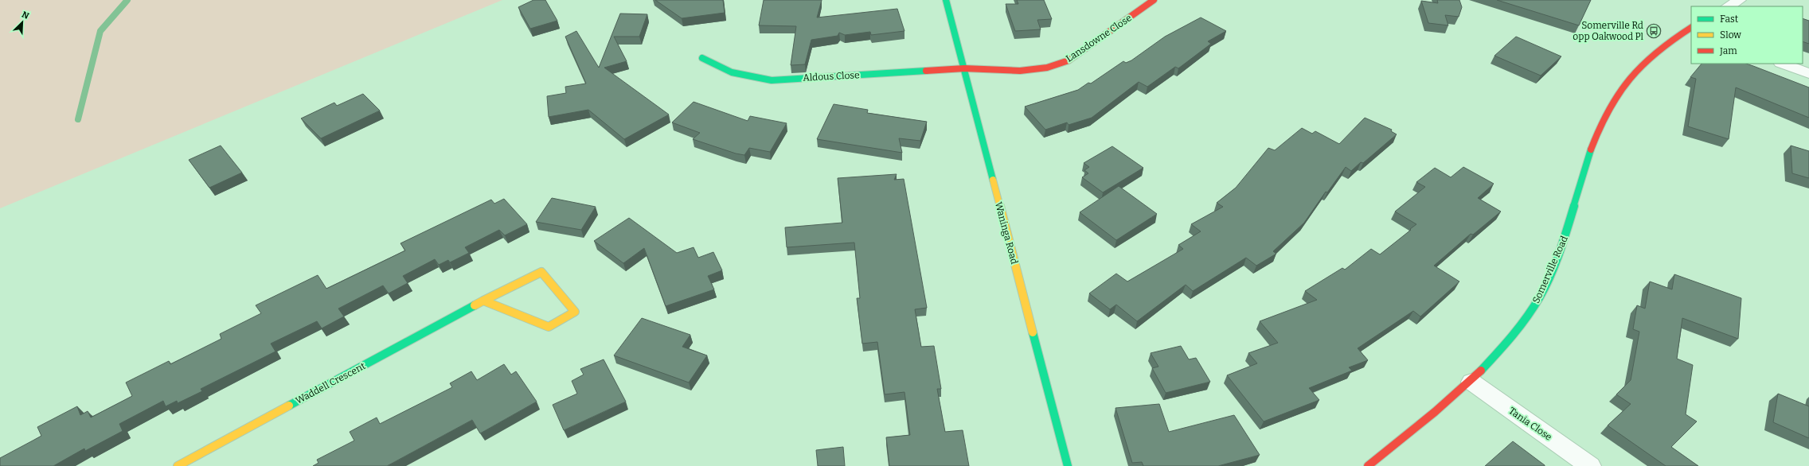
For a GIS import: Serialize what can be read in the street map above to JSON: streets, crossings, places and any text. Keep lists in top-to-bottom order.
{
  "streets": {
    "street": [
      "Lansdowne Close",
      "Aldous Close",
      "Waninga Road",
      "Somerville Road",
      "Waddell Crescent",
      "Tania Close"
    ]
  },
  "crossings": [
    ["Lansdowne Close", "Aldous Close"],
    ["Lansdowne Close", "Waninga Road"],
    ["Aldous Close", "Waninga Road"],
    ["Somerville Road", "Tania Close"]
  ],
  "places": {
    "bus stop": ["Somerville Rd opp Oakwood Pl"]
  },
  "legend": ["Fast", "Slow", "Jam"],
  "north": "top right"
}
